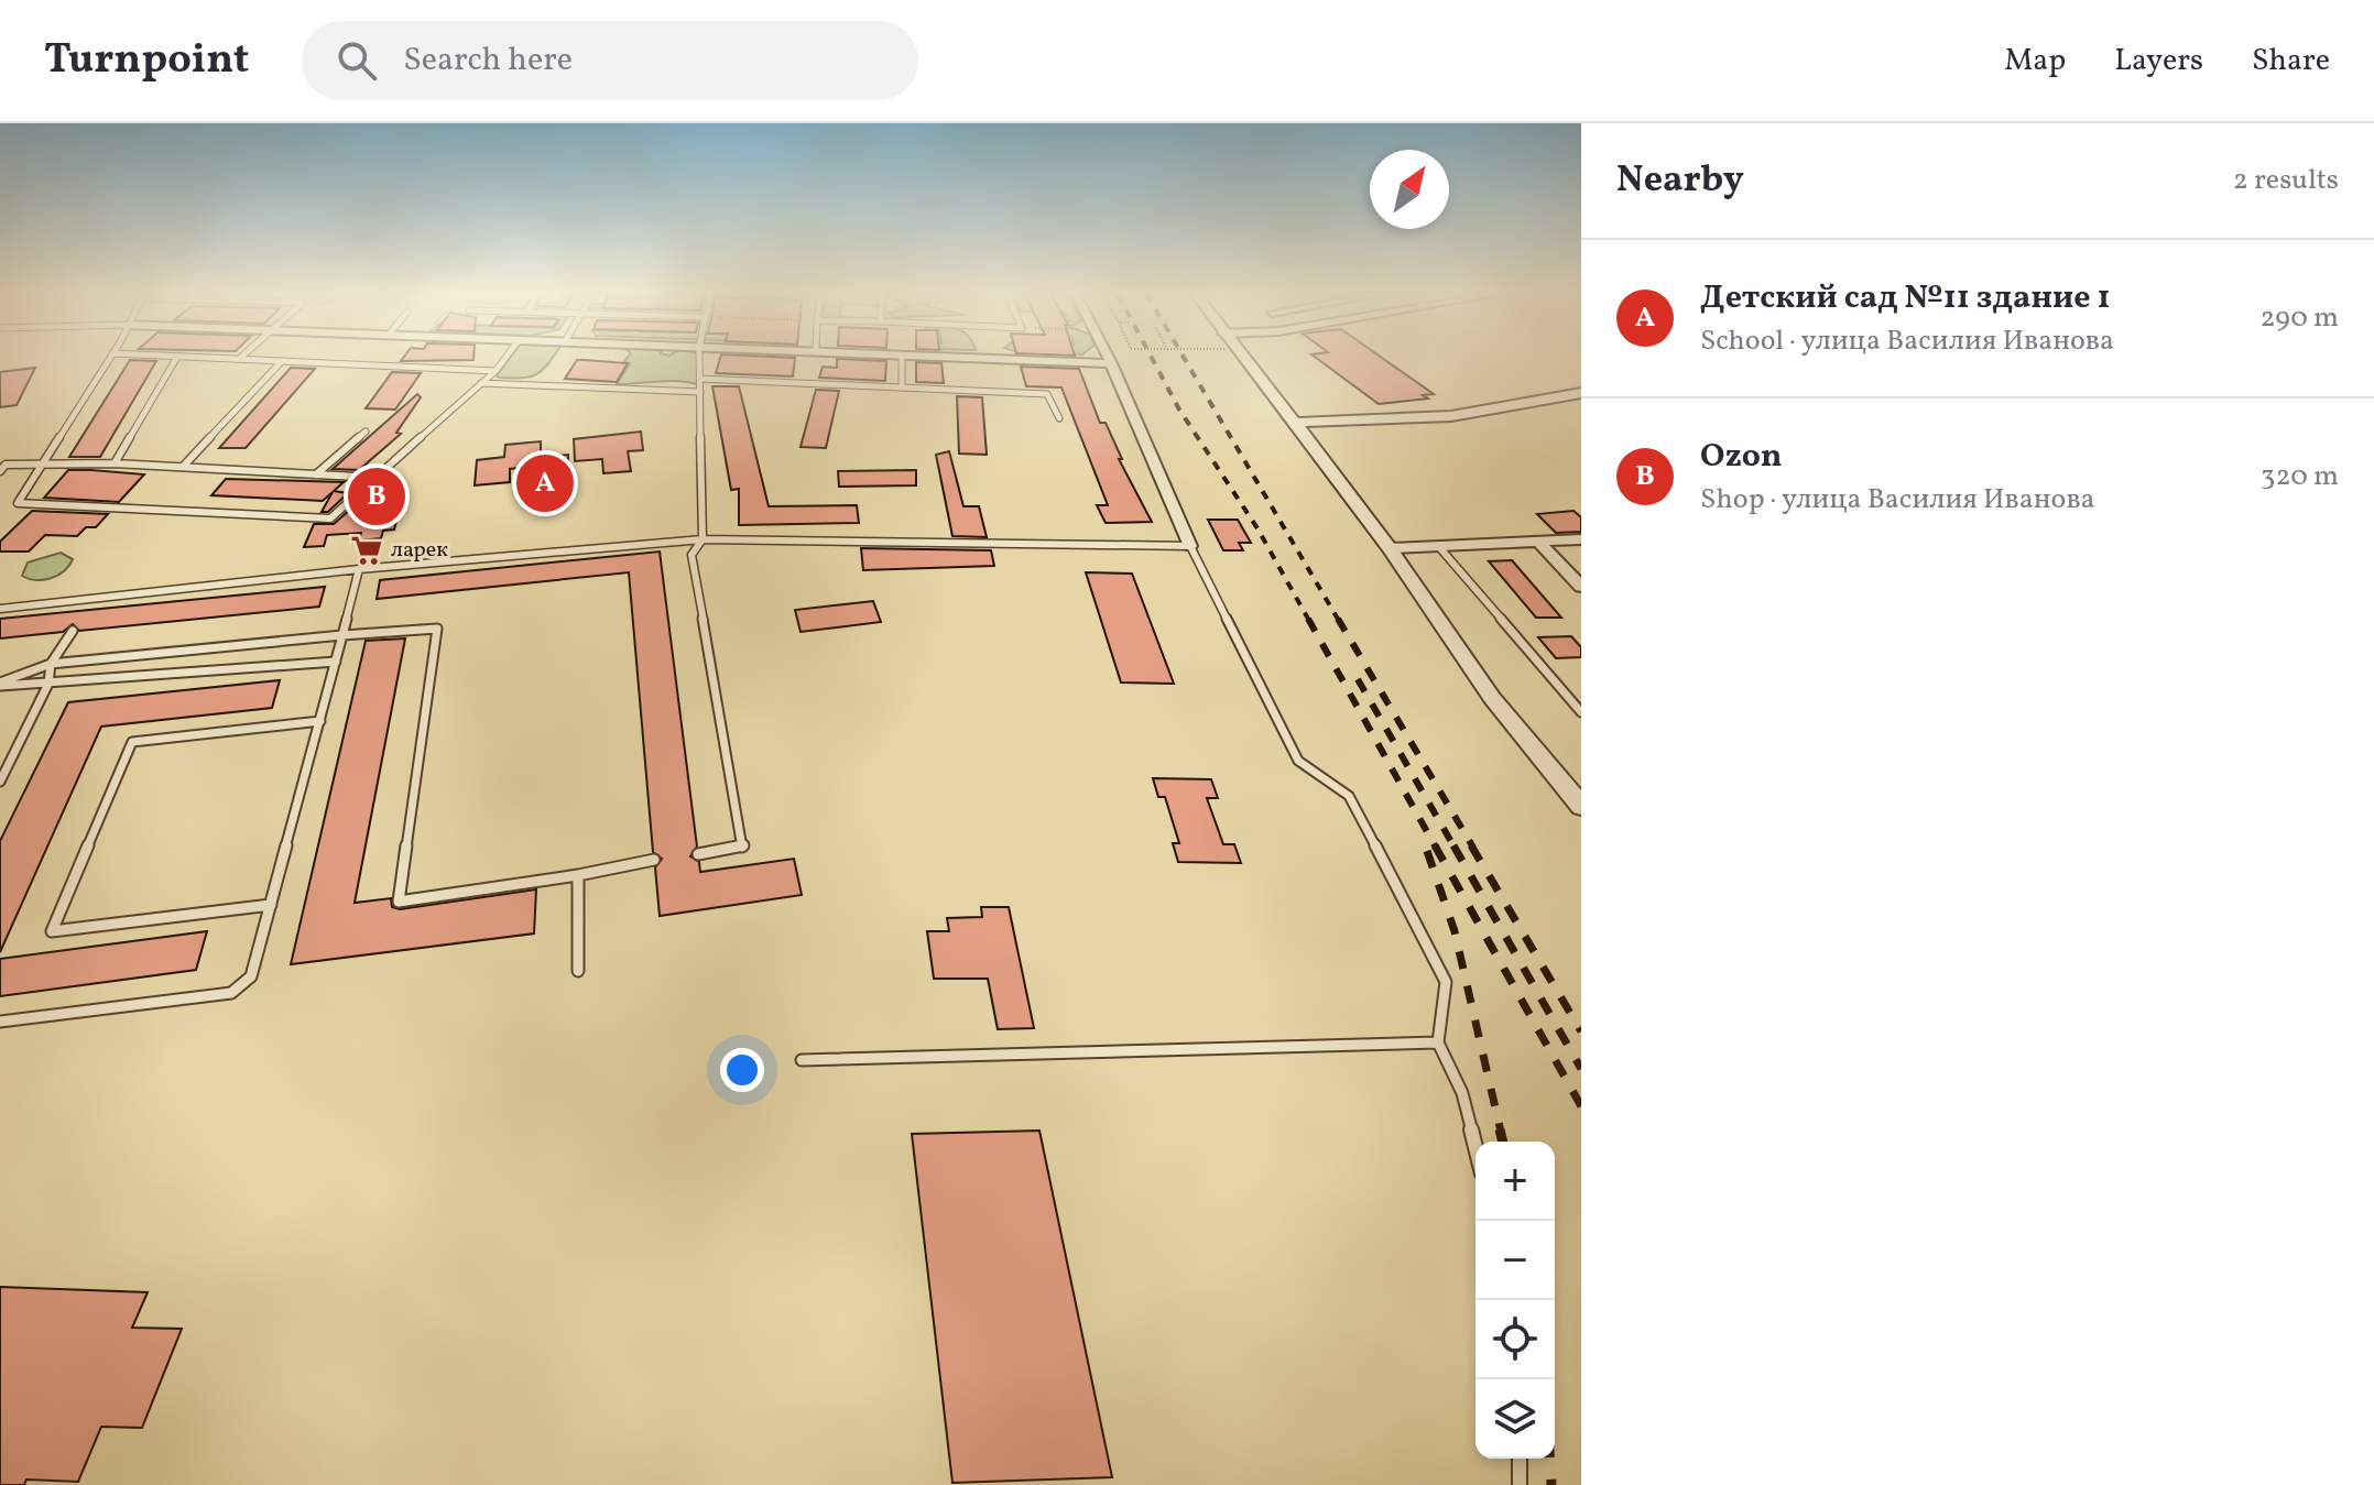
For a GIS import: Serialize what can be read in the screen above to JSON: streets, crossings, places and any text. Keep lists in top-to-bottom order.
{
  "places": {
    "supermarket": ["ларек"]
  },
  "north": "top right",
  "page": {
    "header": "Turnpoint",
    "search": "Search here",
    "nav": ["Map", "Layers", "Share"],
    "heading": ["Nearby", "2 results"],
    "list": [
      {
        "mark": "A",
        "name": "Детский сад №11 здание 1",
        "note": "School · улица Василия Иванова",
        "value": "290 m"
      },
      {
        "mark": "B",
        "name": "Ozon",
        "note": "Shop · улица Василия Иванова",
        "value": "320 m"
      }
    ],
    "pins": ["A", "B"],
    "map_buttons": ["+", "−"]
  }
}
